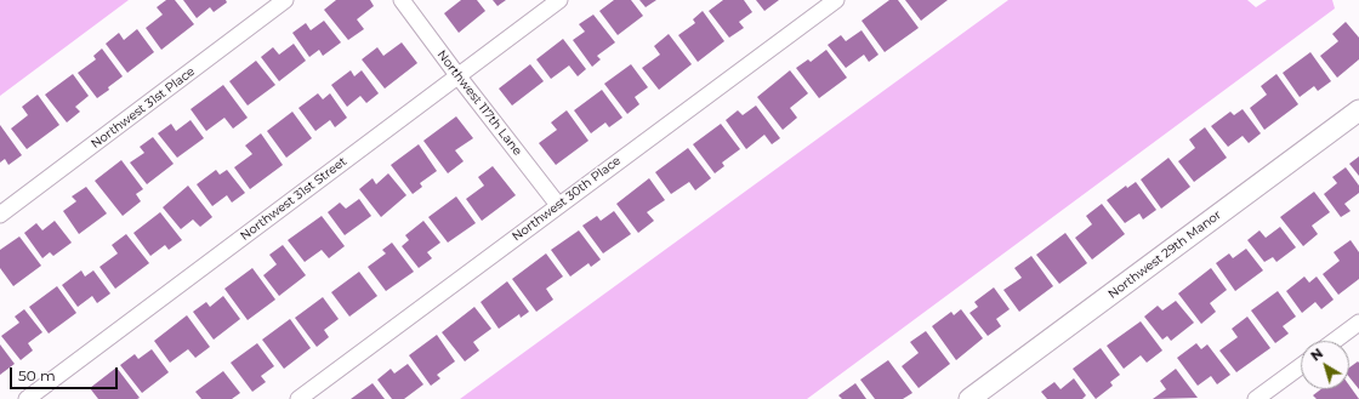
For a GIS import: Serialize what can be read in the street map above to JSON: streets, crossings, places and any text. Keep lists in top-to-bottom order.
{
  "streets": {
    "street": [
      "Northwest 117th Lane",
      "Northwest 31st Place",
      "Northwest 31st Street",
      "Northwest 30th Place",
      "Northwest 29th Manor"
    ]
  },
  "crossings": [
    ["Northwest 117th Lane", "Northwest 31st Street"],
    ["Northwest 117th Lane", "Northwest 30th Place"]
  ],
  "scale_bar": "50 m",
  "north": "top left"
}
